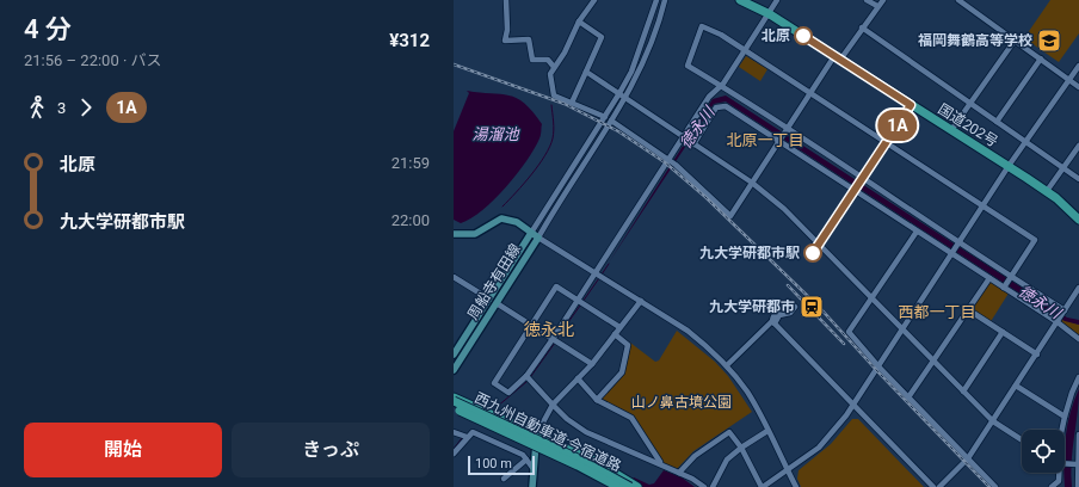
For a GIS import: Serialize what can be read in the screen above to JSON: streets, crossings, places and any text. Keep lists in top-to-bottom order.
{
  "streets": {
    "highway": ["国道202号", "西九州自動車道;今宿道路"],
    "main road": ["周船寺有田線"]
  },
  "districts": ["北原一丁目", "西都一丁目", "徳永北"],
  "water": ["徳永川", "湯溜池"],
  "parks": ["山ノ鼻古墳公園"],
  "places": {
    "other": ["北原", "九大学研都市駅"],
    "school or university": ["福岡舞鶴高等学校"],
    "station": ["九大学研都市"]
  },
  "lines": ["bus line 1A"],
  "scale_bar": "100 m",
  "page": {
    "heading": ["4 分", "21:56 – 22:00 · バス", "¥312"],
    "on_map": "1A",
    "legs": ["3", "1A"],
    "list": [
      {
        "name": "北原",
        "value": "21:59"
      },
      {
        "name": "九大学研都市駅",
        "value": "22:00"
      }
    ],
    "buttons": ["開始", "きっぷ"],
    "scale": "100 m"
  }
}
